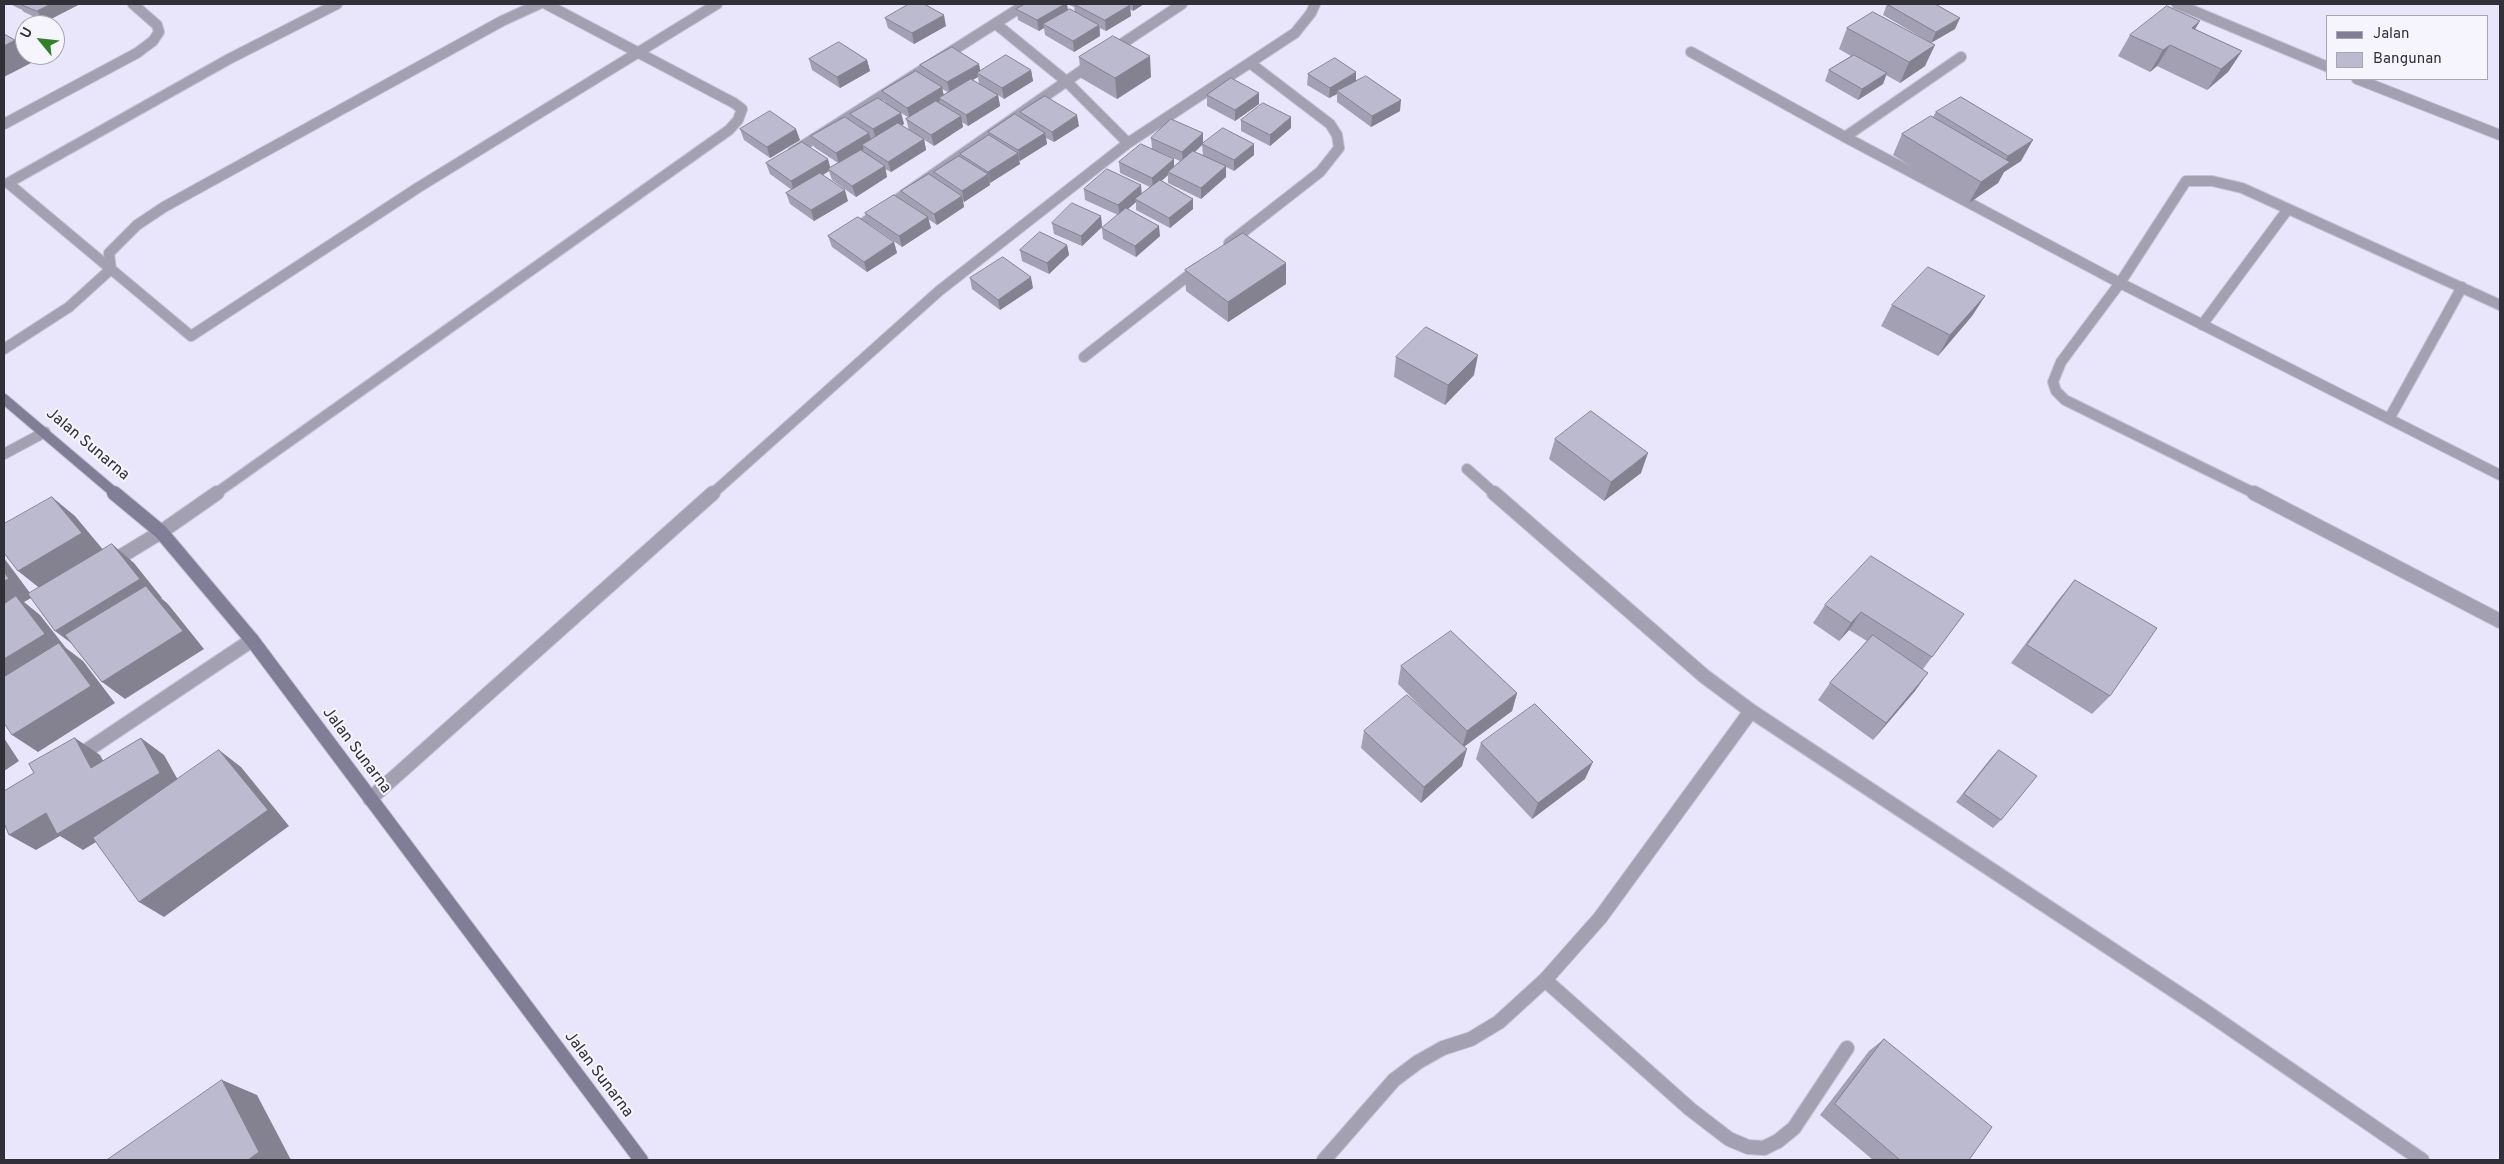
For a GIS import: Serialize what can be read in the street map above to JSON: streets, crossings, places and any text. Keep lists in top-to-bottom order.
{
  "streets": {
    "street": ["Jalan Sunarna"]
  },
  "legend": ["Jalan", "Bangunan"],
  "north": "top left"
}
